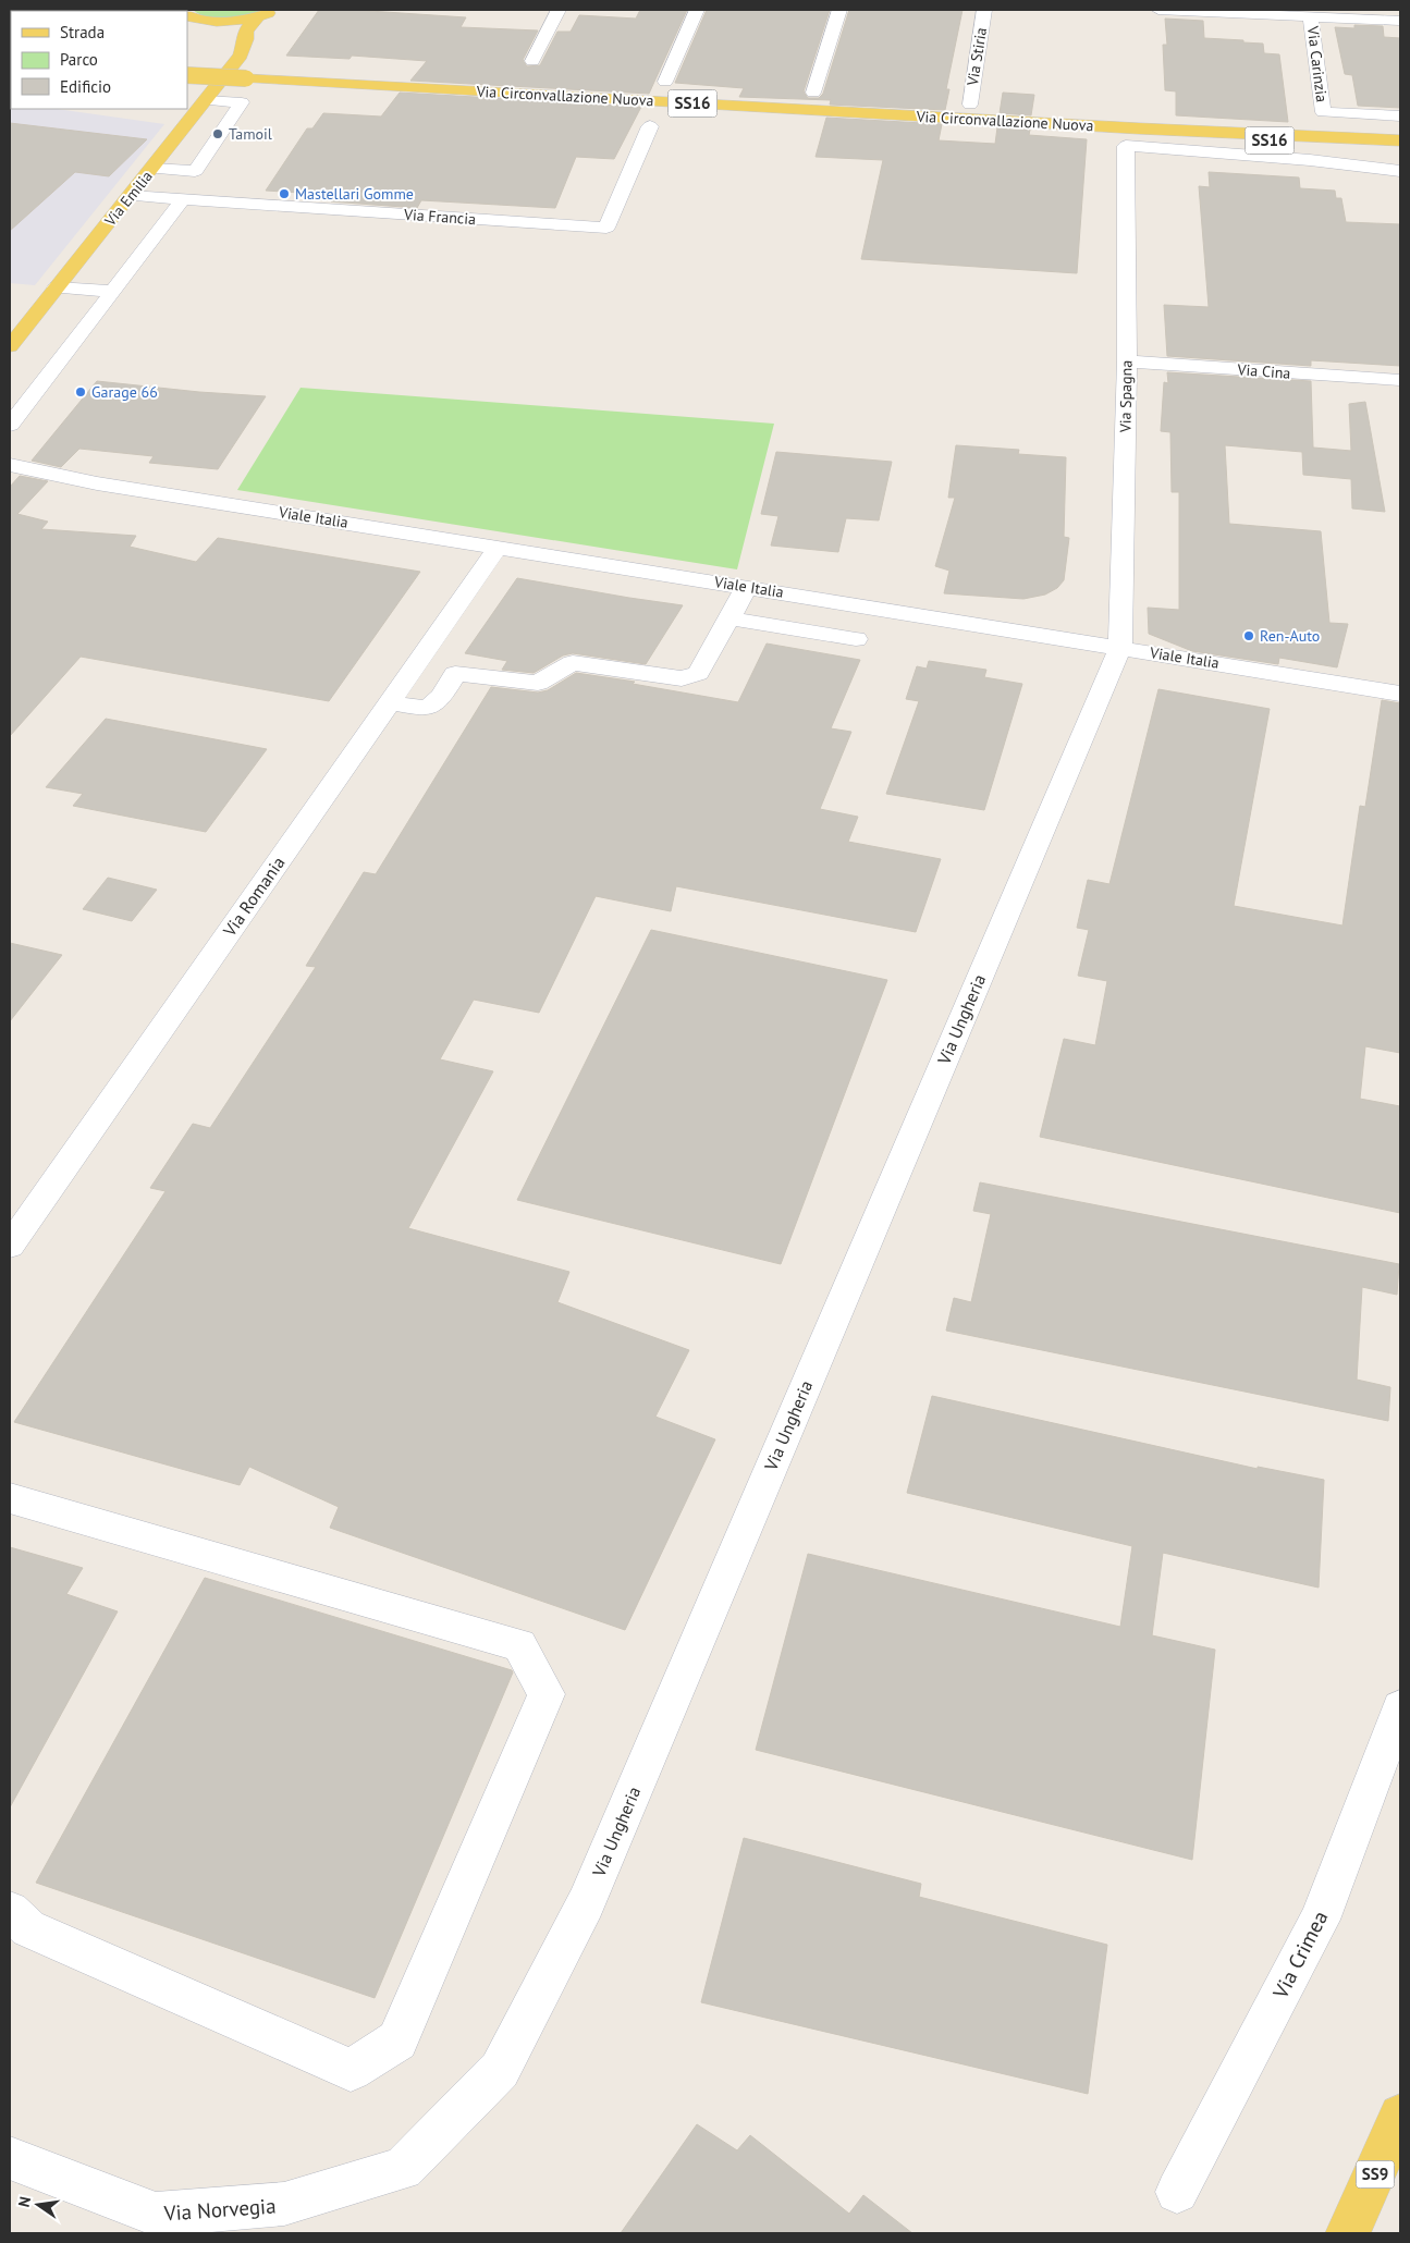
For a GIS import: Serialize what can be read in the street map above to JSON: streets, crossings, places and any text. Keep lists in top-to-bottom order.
{
  "streets": {
    "main road": [
      "Via Circonvallazione Nuova",
      "SS16",
      "Via Emilia",
      "SS9"
    ],
    "street": [
      "Via Stiria",
      "Via Carinzia",
      "Via Francia",
      "Via Cina",
      "Via Spagna",
      "Viale Italia",
      "Via Romania",
      "Via Ungheria",
      "Via Crimea",
      "Via Norvegia"
    ]
  },
  "crossings": [
    ["Via Emilia", "Via Francia"],
    ["Via Cina", "Via Spagna"],
    ["Via Spagna", "Viale Italia"],
    ["Via Spagna", "Via Ungheria"],
    ["Viale Italia", "Via Romania"],
    ["Viale Italia", "Via Ungheria"],
    ["Via Ungheria", "Via Norvegia"]
  ],
  "places": [
    "Tamoil",
    "Mastellari Gomme",
    "Garage 66",
    "Ren-Auto"
  ],
  "legend": ["Strada", "Parco", "Edificio"],
  "north": "left"
}
